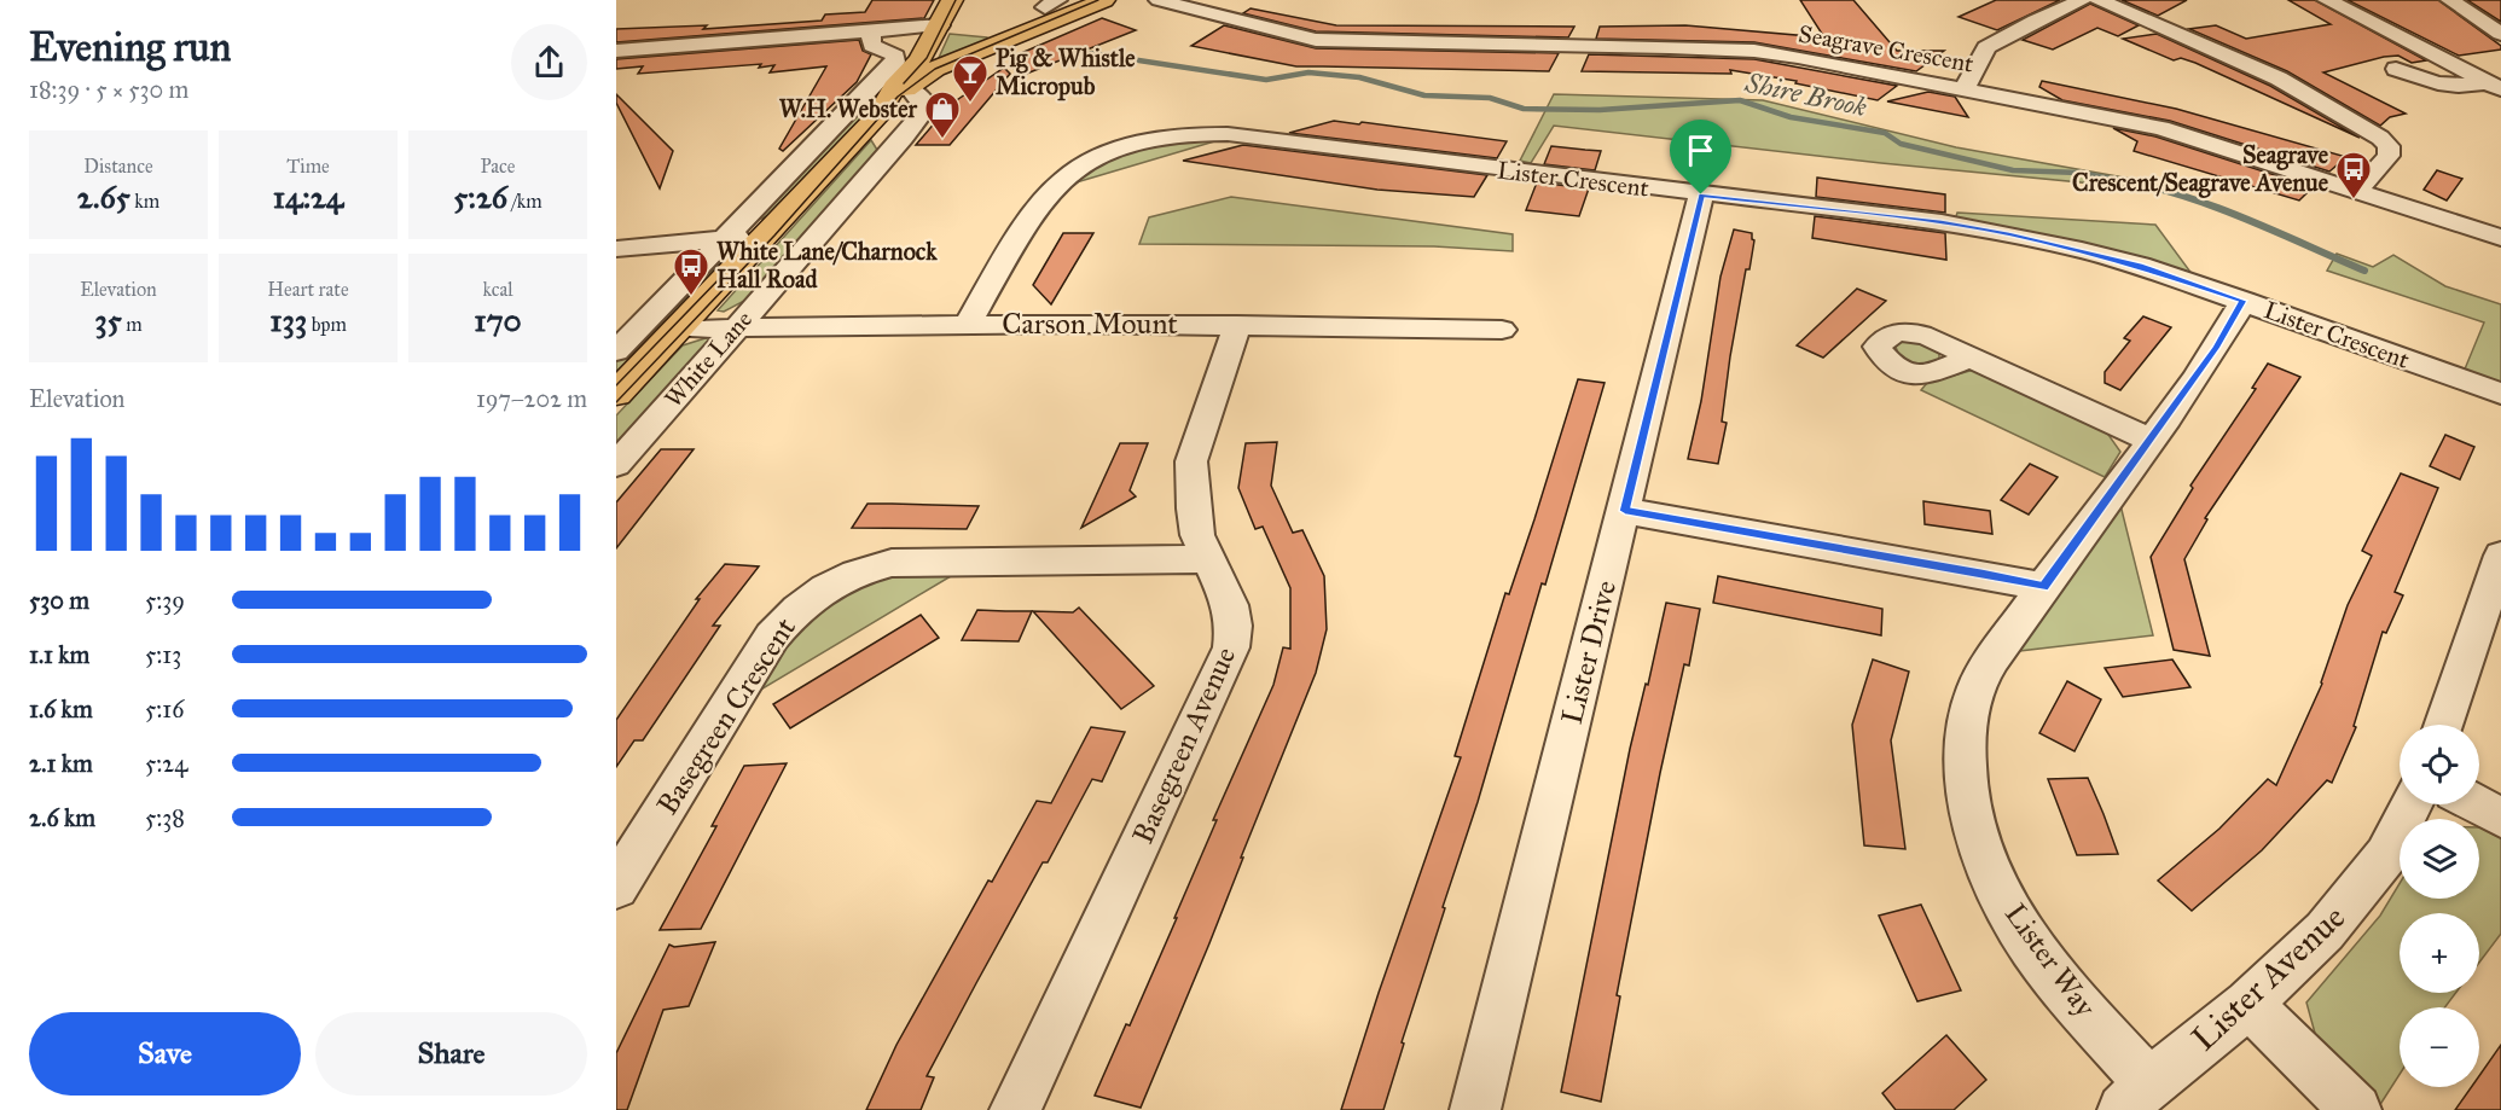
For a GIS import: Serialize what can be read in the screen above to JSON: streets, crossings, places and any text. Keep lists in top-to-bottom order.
{
  "streets": {
    "main road": ["White Lane"],
    "street": [
      "Seagrave Crescent",
      "Lister Crescent",
      "Carson Mount",
      "Lister Drive",
      "Basegreen Crescent",
      "Basegreen Avenue",
      "Lister Way",
      "Lister Avenue"
    ]
  },
  "crossings": [
    ["Lister Crescent", "Carson Mount"],
    ["Lister Crescent", "Lister Drive"],
    ["Lister Crescent", "Lister Way"],
    ["Carson Mount", "White Lane"],
    ["Carson Mount", "Basegreen Avenue"],
    ["Basegreen Crescent", "Basegreen Avenue"],
    ["Lister Way", "Lister Avenue"]
  ],
  "water": ["Shire Brook"],
  "places": {
    "bar": ["Pig & Whistle Micropub"],
    "shop": ["W.H. Webster"],
    "bus stop": ["Seagrave Crescent/Seagrave Avenue", "White Lane/Charnock Hall Road"]
  },
  "page": {
    "heading": ["Evening run", "18:39 · 5 × 530 m"],
    "stats": [
      ["Distance", "2.65 km"],
      ["Time", "14:24"],
      ["Pace", "5:26 /km"],
      ["Elevation", "35 m"],
      ["Heart rate", "133 bpm"],
      ["kcal", "170"]
    ],
    "chart": ["Elevation", "197–202 m"],
    "list": [
      {
        "name": "530 m",
        "note": "5:39"
      },
      {
        "name": "1.1 km",
        "note": "5:13"
      },
      {
        "name": "1.6 km",
        "note": "5:16"
      },
      {
        "name": "2.1 km",
        "note": "5:24"
      },
      {
        "name": "2.6 km",
        "note": "5:38"
      }
    ],
    "map_buttons": ["+", "−"],
    "buttons": ["Save", "Share"]
  }
}
